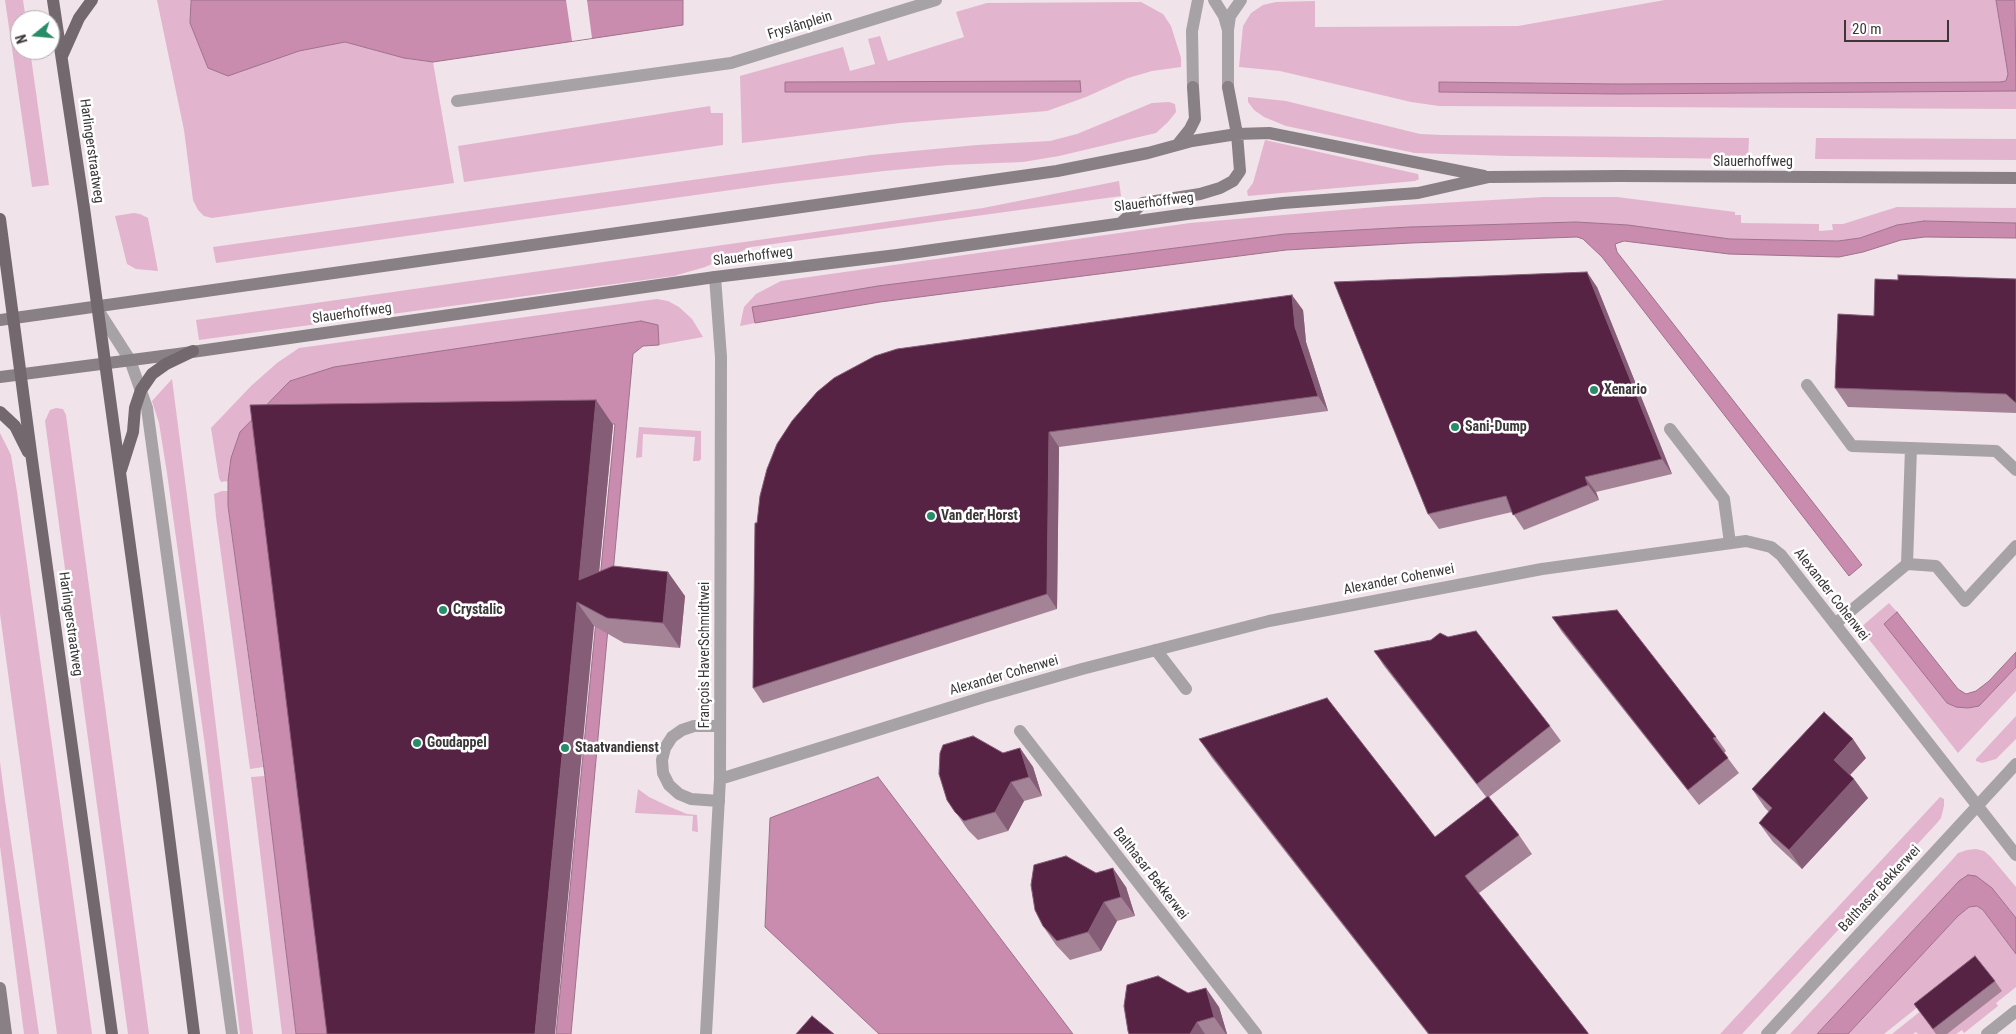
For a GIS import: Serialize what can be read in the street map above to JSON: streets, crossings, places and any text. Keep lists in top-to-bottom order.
{
  "streets": {
    "main road": ["Harlingerstraatweg", "Slauerhoffweg"],
    "street": [
      "Fryslânplein",
      "Alexander Cohenwei",
      "François HaverSchmidtwei",
      "Balthasar Bekkerwei"
    ]
  },
  "crossings": [
    ["Harlingerstraatweg", "Slauerhoffweg"],
    ["Slauerhoffweg", "François HaverSchmidtwei"],
    ["Alexander Cohenwei", "François HaverSchmidtwei"],
    ["Alexander Cohenwei", "Balthasar Bekkerwei"]
  ],
  "places": [
    "Xenario",
    "Sani-Dump",
    "Van der Horst",
    "Crystalic",
    "Goudappel",
    "Staatvandienst"
  ],
  "scale_bar": "20 m",
  "north": "left"
}
